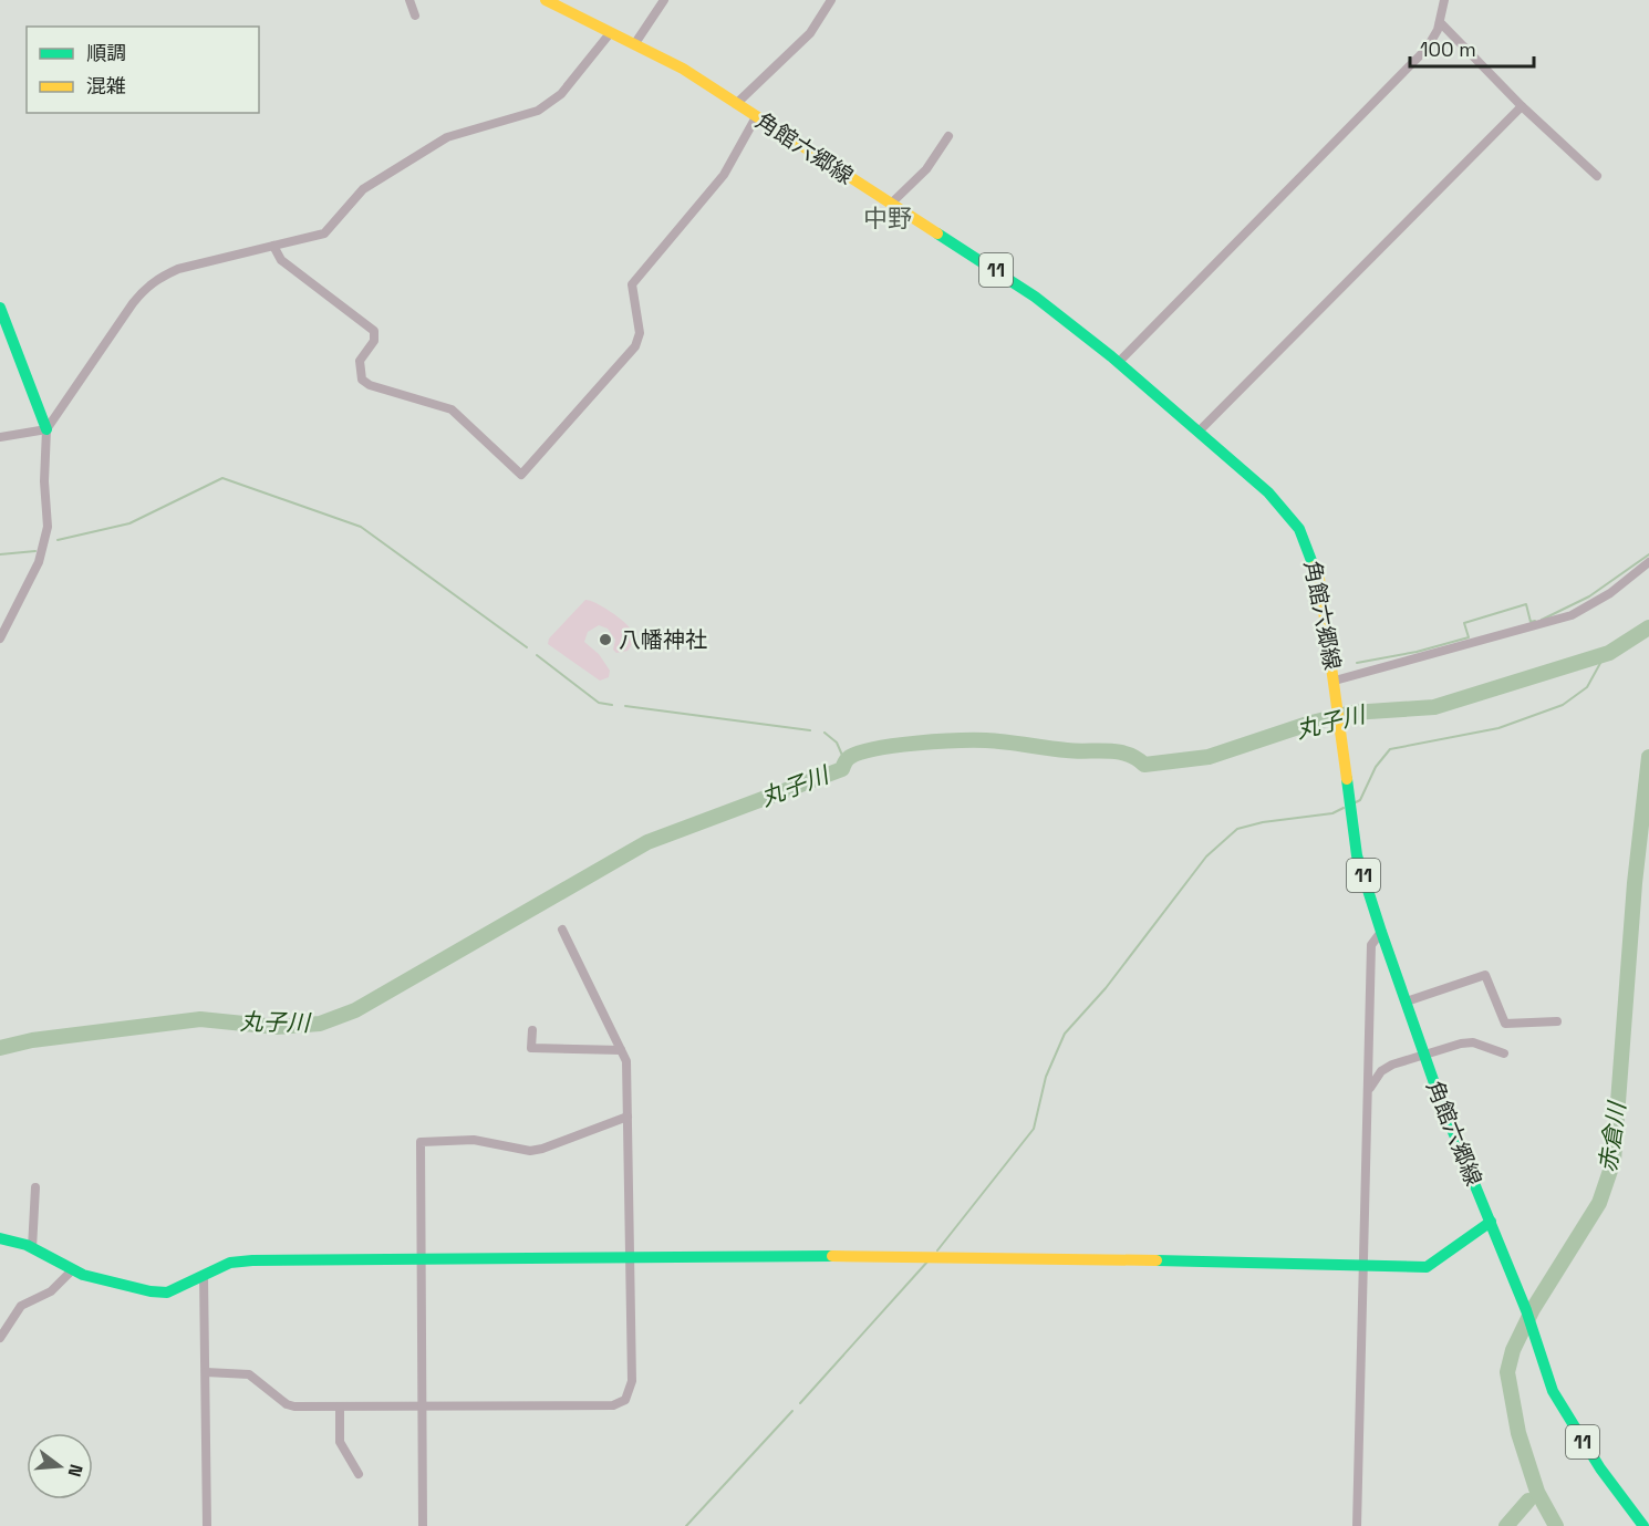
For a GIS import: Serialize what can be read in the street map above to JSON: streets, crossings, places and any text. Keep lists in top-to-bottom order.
{
  "streets": {
    "main road": ["角館六郷線", "11"]
  },
  "districts": ["中野"],
  "water": ["丸子川", "赤倉川"],
  "places": ["八幡神社"],
  "legend": ["順調", "混雑"],
  "scale_bar": "100 m",
  "north": "right"
}
